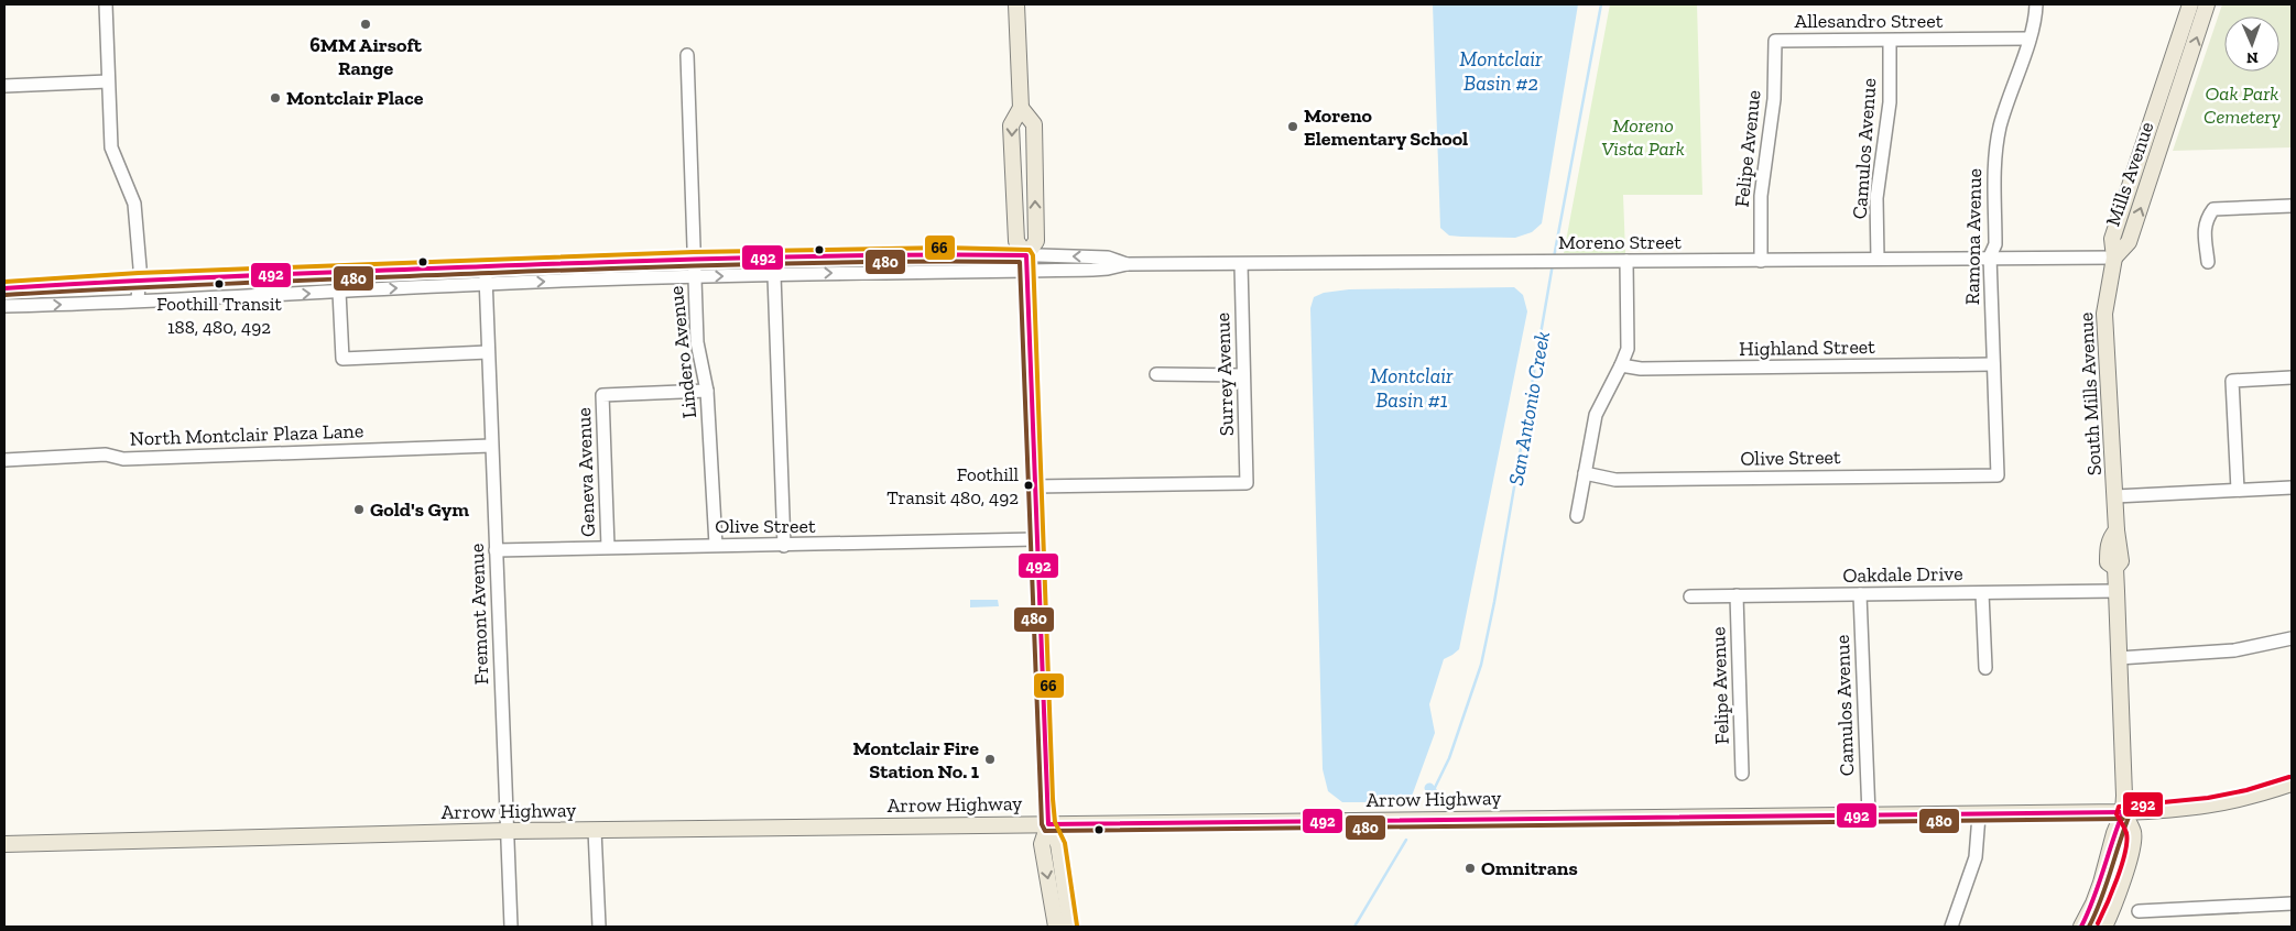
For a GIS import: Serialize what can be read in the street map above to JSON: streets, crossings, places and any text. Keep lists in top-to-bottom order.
{
  "streets": {
    "main road": ["Mills Avenue", "South Mills Avenue", "Arrow Highway"],
    "street": [
      "Allesandro Street",
      "Felipe Avenue",
      "Camulos Avenue",
      "Ramona Avenue",
      "Moreno Street",
      "Highland Street",
      "Lindero Avenue",
      "Surrey Avenue",
      "North Montclair Plaza Lane",
      "Olive Street",
      "Geneva Avenue",
      "Oakdale Drive",
      "Fremont Avenue"
    ]
  },
  "crossings": [
    ["Allesandro Street", "Felipe Avenue"],
    ["Allesandro Street", "Camulos Avenue"],
    ["Allesandro Street", "Ramona Avenue"],
    ["Felipe Avenue", "Moreno Street"],
    ["Felipe Avenue", "Oakdale Drive"],
    ["Camulos Avenue", "Moreno Street"],
    ["Camulos Avenue", "Oakdale Drive"],
    ["Camulos Avenue", "Arrow Highway"],
    ["Mills Avenue", "Moreno Street"],
    ["Mills Avenue", "South Mills Avenue"],
    ["Ramona Avenue", "Moreno Street"],
    ["Ramona Avenue", "Highland Street"],
    ["Ramona Avenue", "Olive Street"],
    ["Moreno Street", "Lindero Avenue"],
    ["Moreno Street", "Surrey Avenue"],
    ["Moreno Street", "South Mills Avenue"],
    ["Moreno Street", "Fremont Avenue"],
    ["Lindero Avenue", "Olive Street"],
    ["Lindero Avenue", "Geneva Avenue"],
    ["South Mills Avenue", "Oakdale Drive"],
    ["South Mills Avenue", "Arrow Highway"],
    ["North Montclair Plaza Lane", "Fremont Avenue"],
    ["Olive Street", "Geneva Avenue"],
    ["Olive Street", "Fremont Avenue"],
    ["Fremont Avenue", "Arrow Highway"]
  ],
  "water": ["Montclair Basin #2", "Montclair Basin #1", "San Antonio Creek"],
  "parks": ["Oak Park Cemetery", "Moreno Vista Park"],
  "places": [
    "6MM Airsoft Range",
    "Montclair Place",
    "Moreno Elementary School",
    "Foothill Transit 188, 480, 492",
    "Foothill Transit 480, 492",
    "Gold's Gym",
    "Montclair Fire Station No. 1",
    "Omnitrans"
  ],
  "lines": [
    "transit line 66",
    "transit line 492",
    "transit line 480",
    "transit line 292"
  ],
  "north": "bottom"
}
